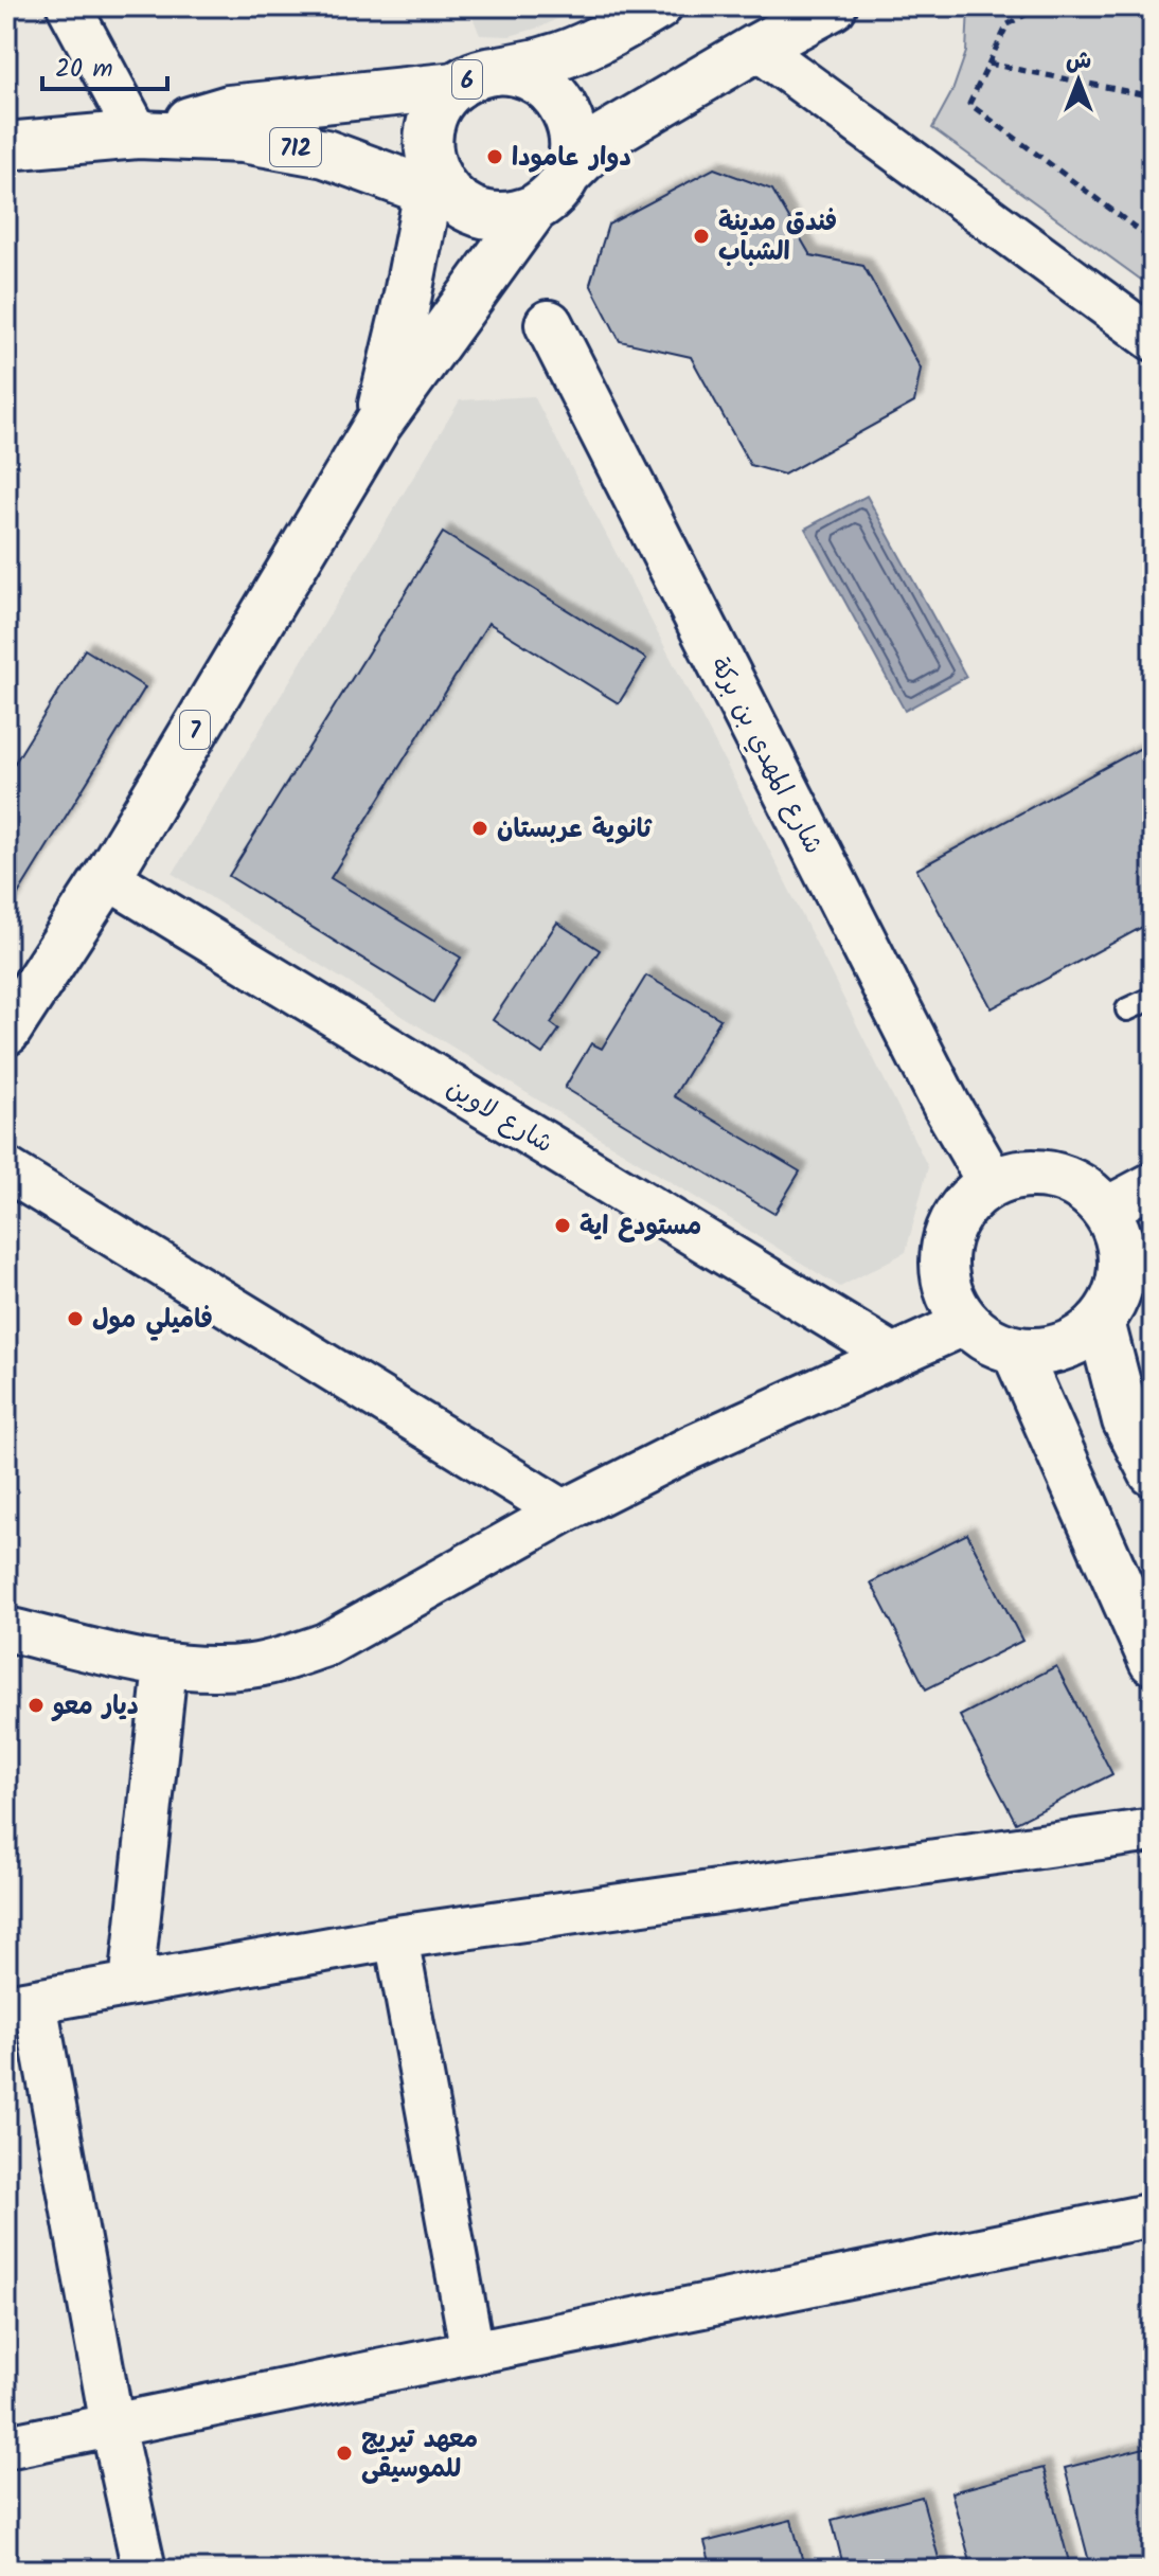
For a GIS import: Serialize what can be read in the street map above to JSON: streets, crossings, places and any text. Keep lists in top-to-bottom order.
{
  "streets": {
    "main road": [
      "6",
      "712",
      "7",
      "شارع المهدي بن بركة"
    ],
    "street": ["شارع لاوين"]
  },
  "crossings": [
    ["6", "712"],
    ["6", "7"],
    ["712", "7"],
    ["7", "شارع لاوين"]
  ],
  "places": [
    "دوار عامودا",
    "فندق مدينة الشباب",
    "ثانوية عربستان",
    "مستودع اية",
    "فاميلي مول",
    "ديار معو",
    "معهد تيريج للموسيقى"
  ],
  "scale_bar": "20 m",
  "north": "top"
}
